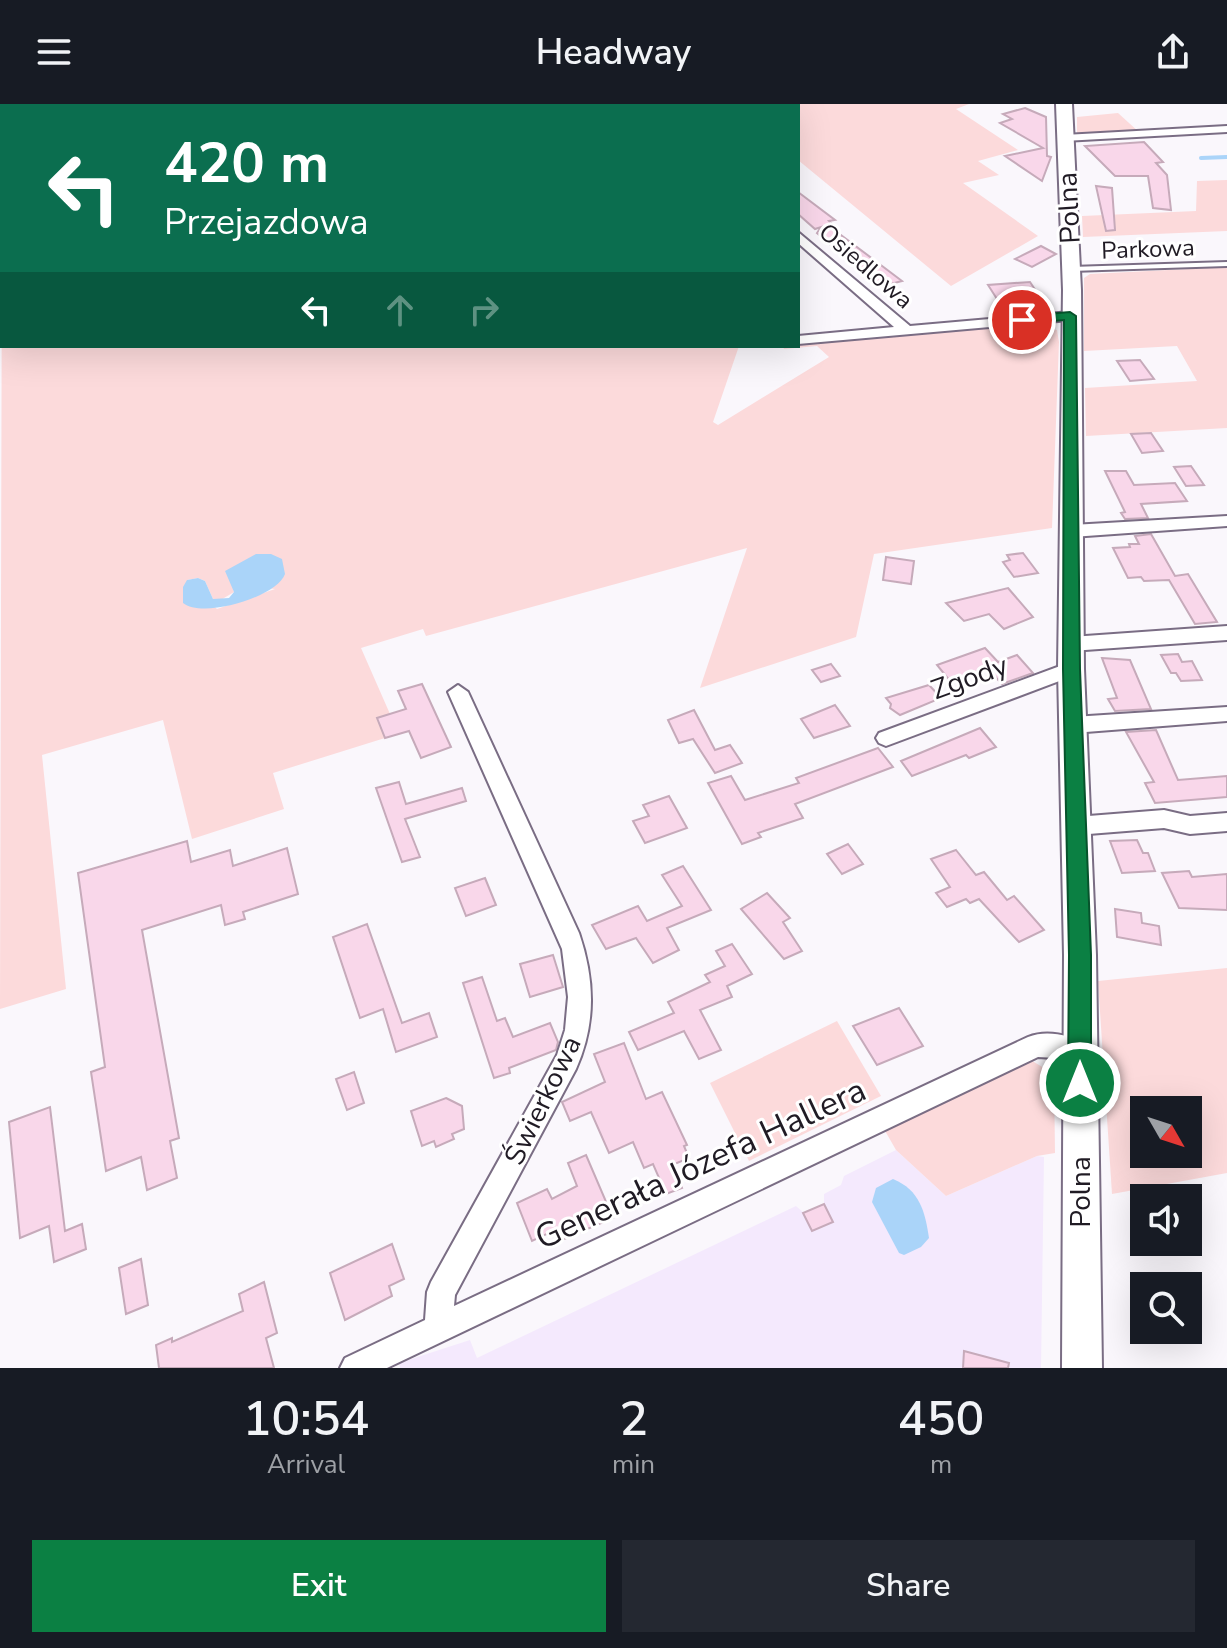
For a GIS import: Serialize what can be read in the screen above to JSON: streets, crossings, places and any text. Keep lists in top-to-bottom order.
{
  "streets": {
    "street": [
      "Polna",
      "Osiedlowa",
      "Zgody",
      "Świerkowa",
      "Generała Józefa Hallera"
    ],
    "lane": ["Parkowa"]
  },
  "crossings": [
    ["Polna", "Parkowa"],
    ["Polna", "Zgody"],
    ["Polna", "Generała Józefa Hallera"],
    ["Świerkowa", "Generała Józefa Hallera"]
  ],
  "north": "bottom right",
  "page": {
    "header": "Headway",
    "turn": ["420 m", "Przejazdowa"],
    "eta": [
      "10:54",
      "Arrival",
      "2",
      "min",
      "450",
      "m"
    ],
    "buttons": ["Exit", "Share"]
  }
}
